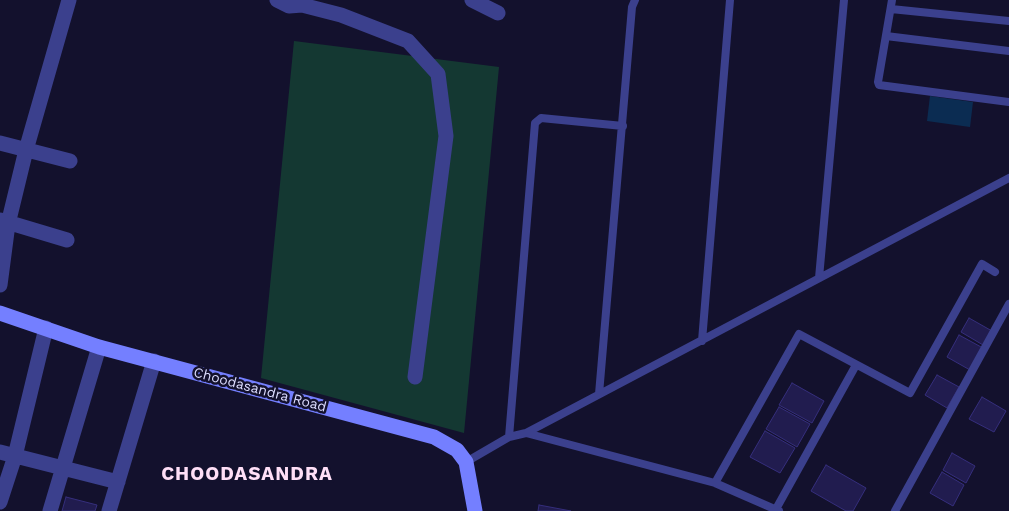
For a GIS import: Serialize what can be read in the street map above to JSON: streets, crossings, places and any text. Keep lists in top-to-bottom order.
{
  "streets": {
    "street": ["Choodasandra Road"]
  },
  "districts": ["CHOODASANDRA"]
}
